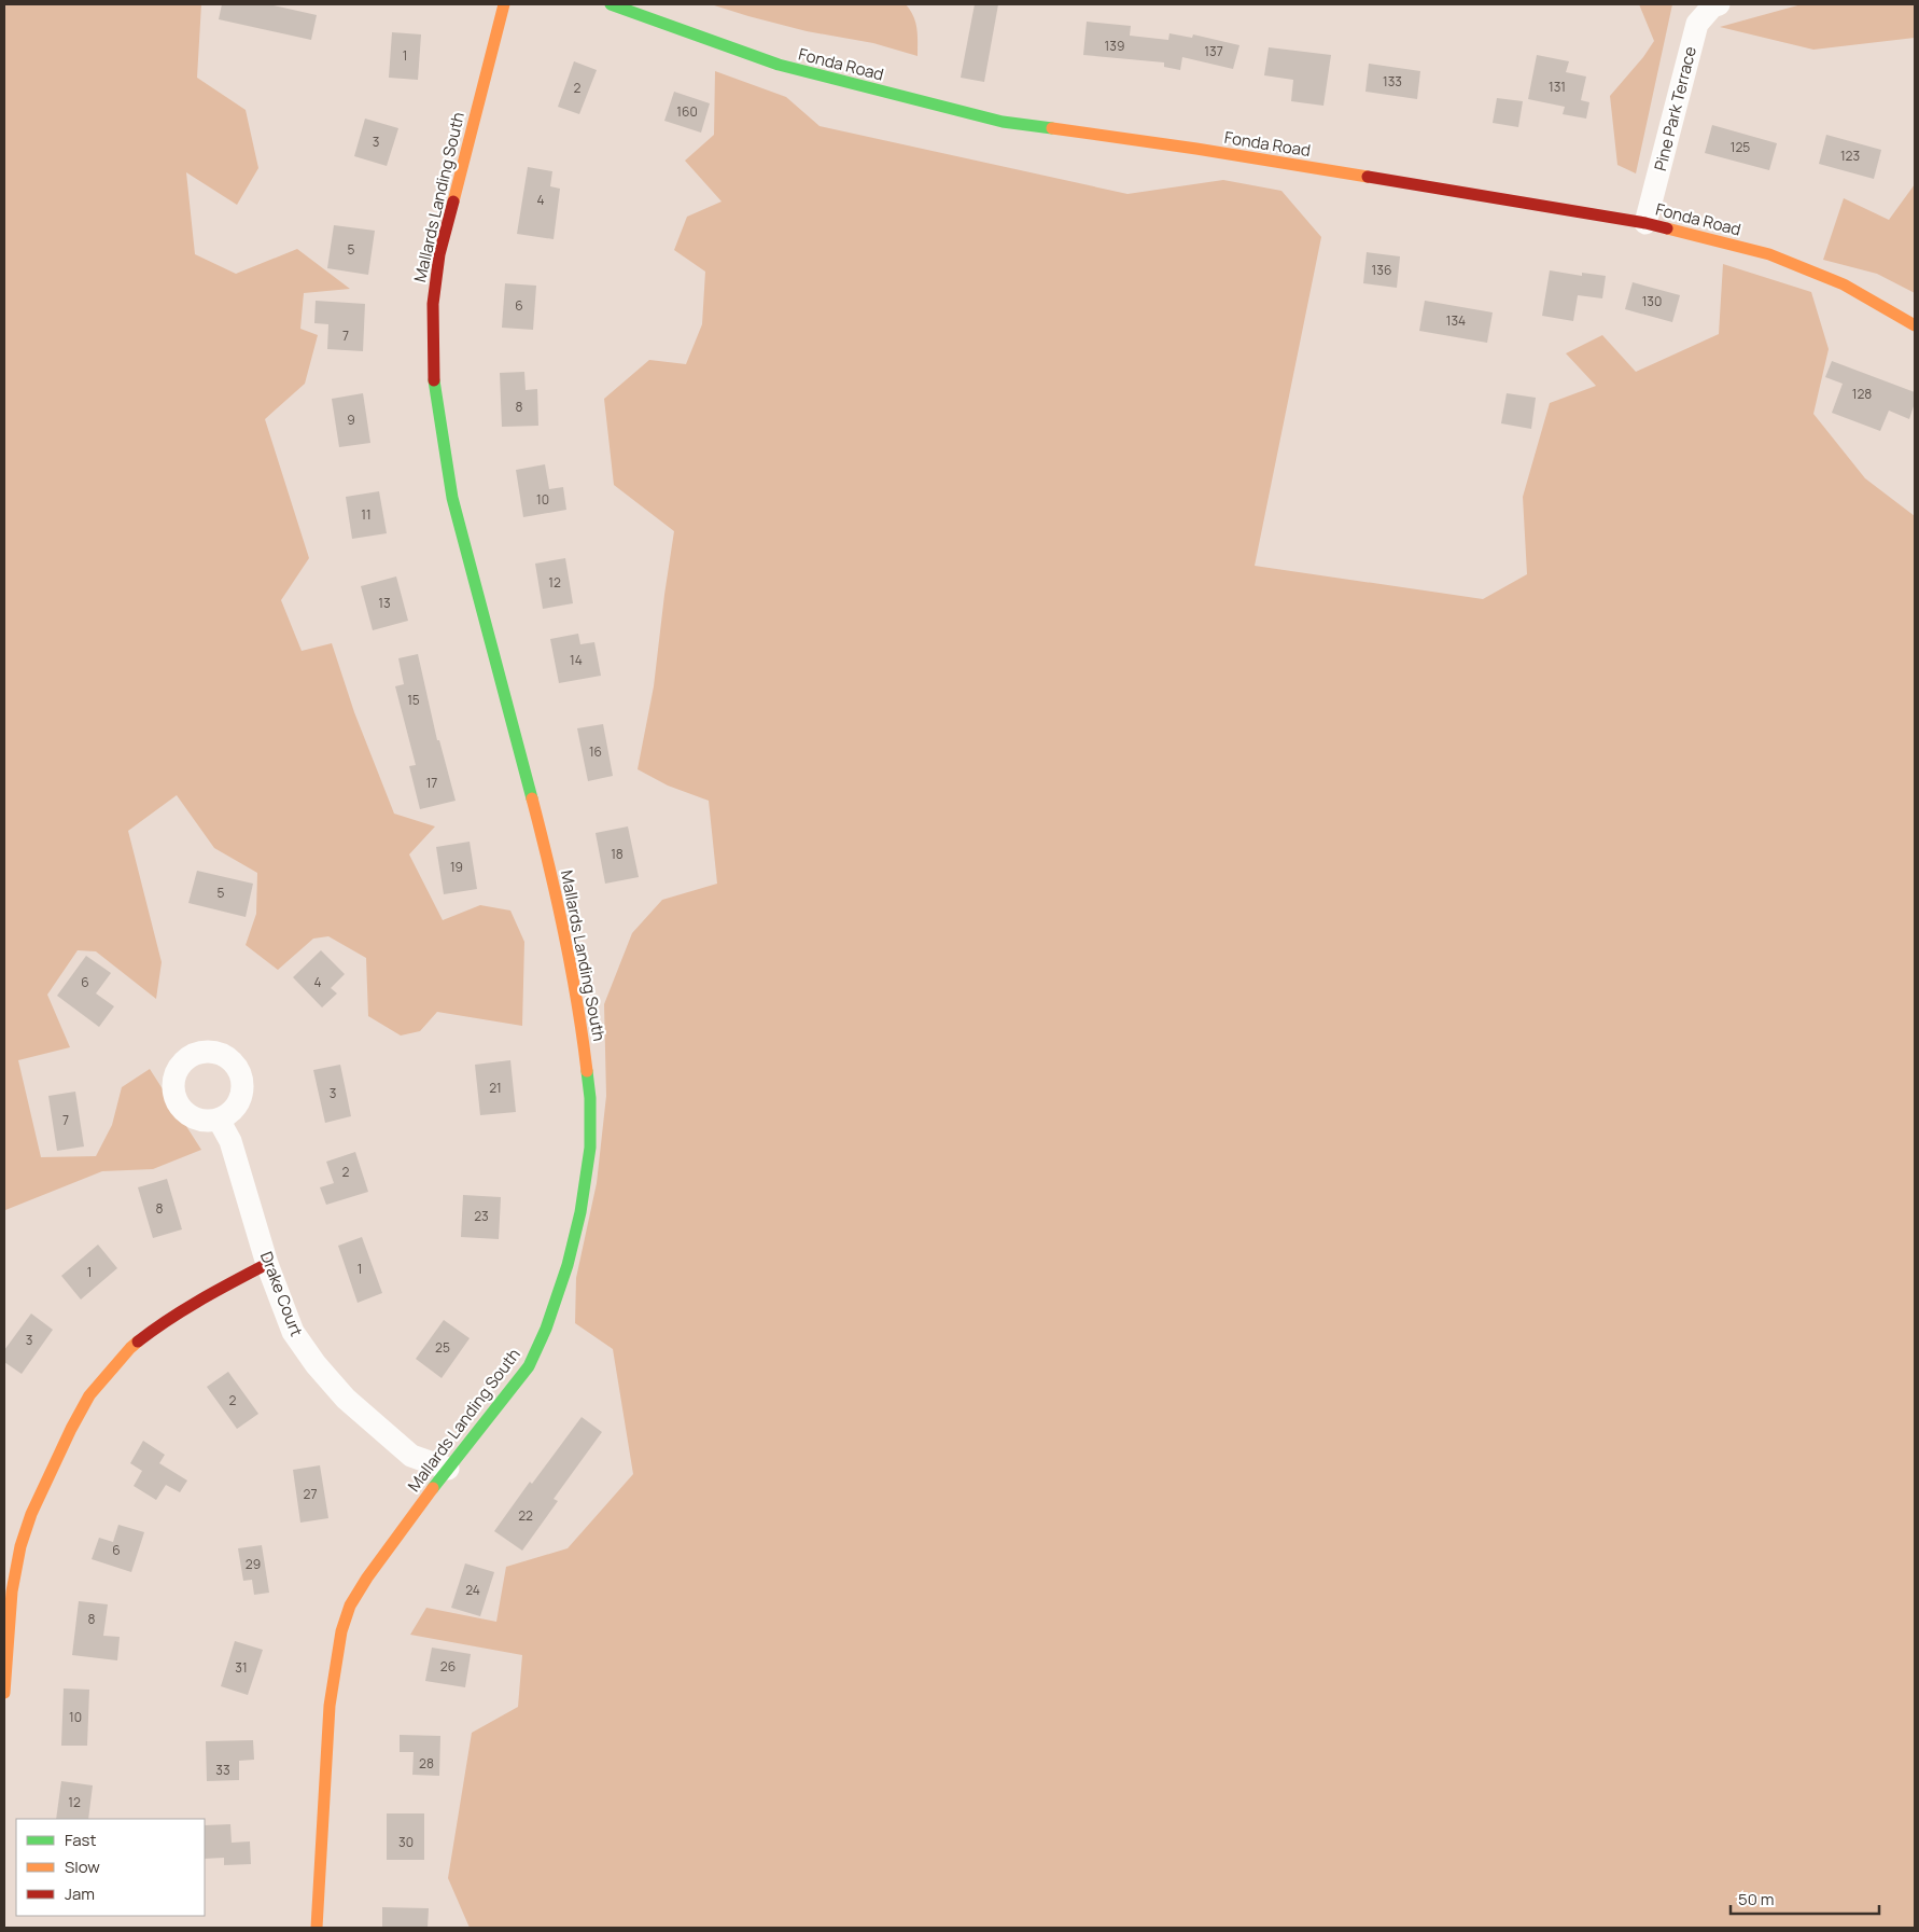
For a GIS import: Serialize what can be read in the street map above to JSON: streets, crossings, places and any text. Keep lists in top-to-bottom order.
{
  "streets": {
    "street": [
      "Fonda Road",
      "Pine Park Terrace",
      "Mallards Landing South",
      "Drake Court"
    ]
  },
  "crossings": [
    ["Fonda Road", "Pine Park Terrace"],
    ["Mallards Landing South", "Drake Court"]
  ],
  "house_numbers": [
    "139",
    "137",
    "1",
    "133",
    "131",
    "2",
    "160",
    "3",
    "125",
    "123",
    "4",
    "5",
    "136",
    "130",
    "6",
    "134",
    "7",
    "128",
    "8",
    "9",
    "10",
    "11",
    "12",
    "13",
    "14",
    "15",
    "16",
    "17",
    "18",
    "19",
    "5",
    "6",
    "4",
    "21",
    "3",
    "7",
    "2",
    "8",
    "23",
    "1",
    "1",
    "3",
    "25",
    "2",
    "27",
    "22",
    "6",
    "29",
    "24",
    "8",
    "26",
    "31",
    "10",
    "28",
    "33",
    "12",
    "30"
  ],
  "legend": ["Fast", "Slow", "Jam"],
  "scale_bar": "50 m"
}
